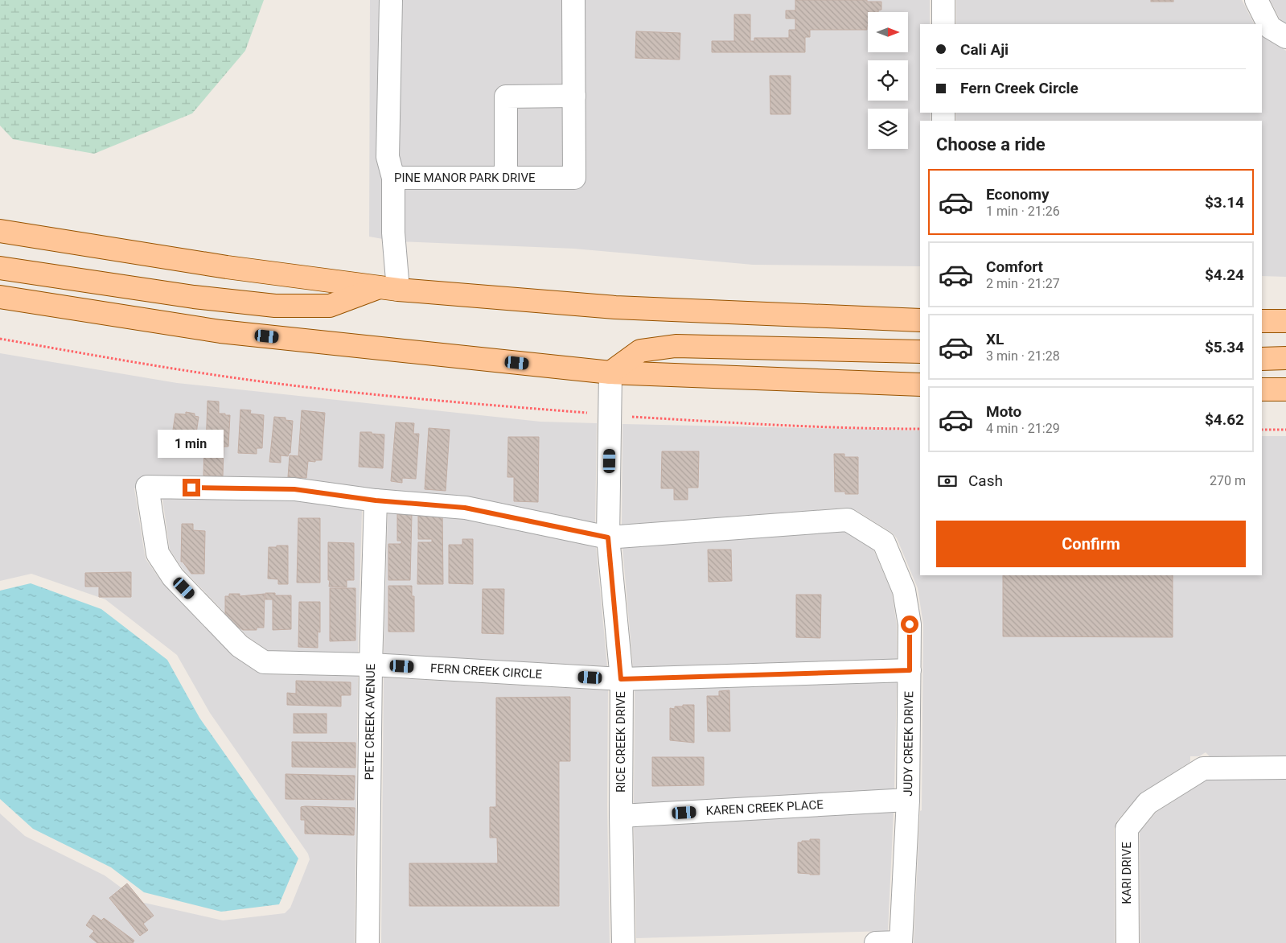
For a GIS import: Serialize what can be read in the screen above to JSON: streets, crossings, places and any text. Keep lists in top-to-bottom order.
{
  "streets": {
    "street": [
      "PINE MANOR PARK DRIVE",
      "FERN CREEK CIRCLE",
      "PETE CREEK AVENUE",
      "RICE CREEK DRIVE",
      "JUDY CREEK DRIVE",
      "KAREN CREEK PLACE",
      "KARI DRIVE"
    ]
  },
  "crossings": [
    ["FERN CREEK CIRCLE", "PETE CREEK AVENUE"],
    ["FERN CREEK CIRCLE", "RICE CREEK DRIVE"],
    ["FERN CREEK CIRCLE", "JUDY CREEK DRIVE"],
    ["RICE CREEK DRIVE", "JUDY CREEK DRIVE"],
    ["RICE CREEK DRIVE", "KAREN CREEK PLACE"],
    ["JUDY CREEK DRIVE", "KAREN CREEK PLACE"]
  ],
  "north": "right",
  "page": {
    "banner": ["Cali Aji", "Fern Creek Circle"],
    "heading": "Choose a ride",
    "list": [
      {
        "name": "Economy",
        "note": "1 min · 21:26",
        "value": "$3.14"
      },
      {
        "name": "Comfort",
        "note": "2 min · 21:27",
        "value": "$4.24"
      },
      {
        "name": "XL",
        "note": "3 min · 21:28",
        "value": "$5.34"
      },
      {
        "name": "Moto",
        "note": "4 min · 21:29",
        "value": "$4.62"
      }
    ],
    "bubble": "1 min",
    "pay": ["Cash", "270 m"],
    "buttons": "Confirm"
  }
}
